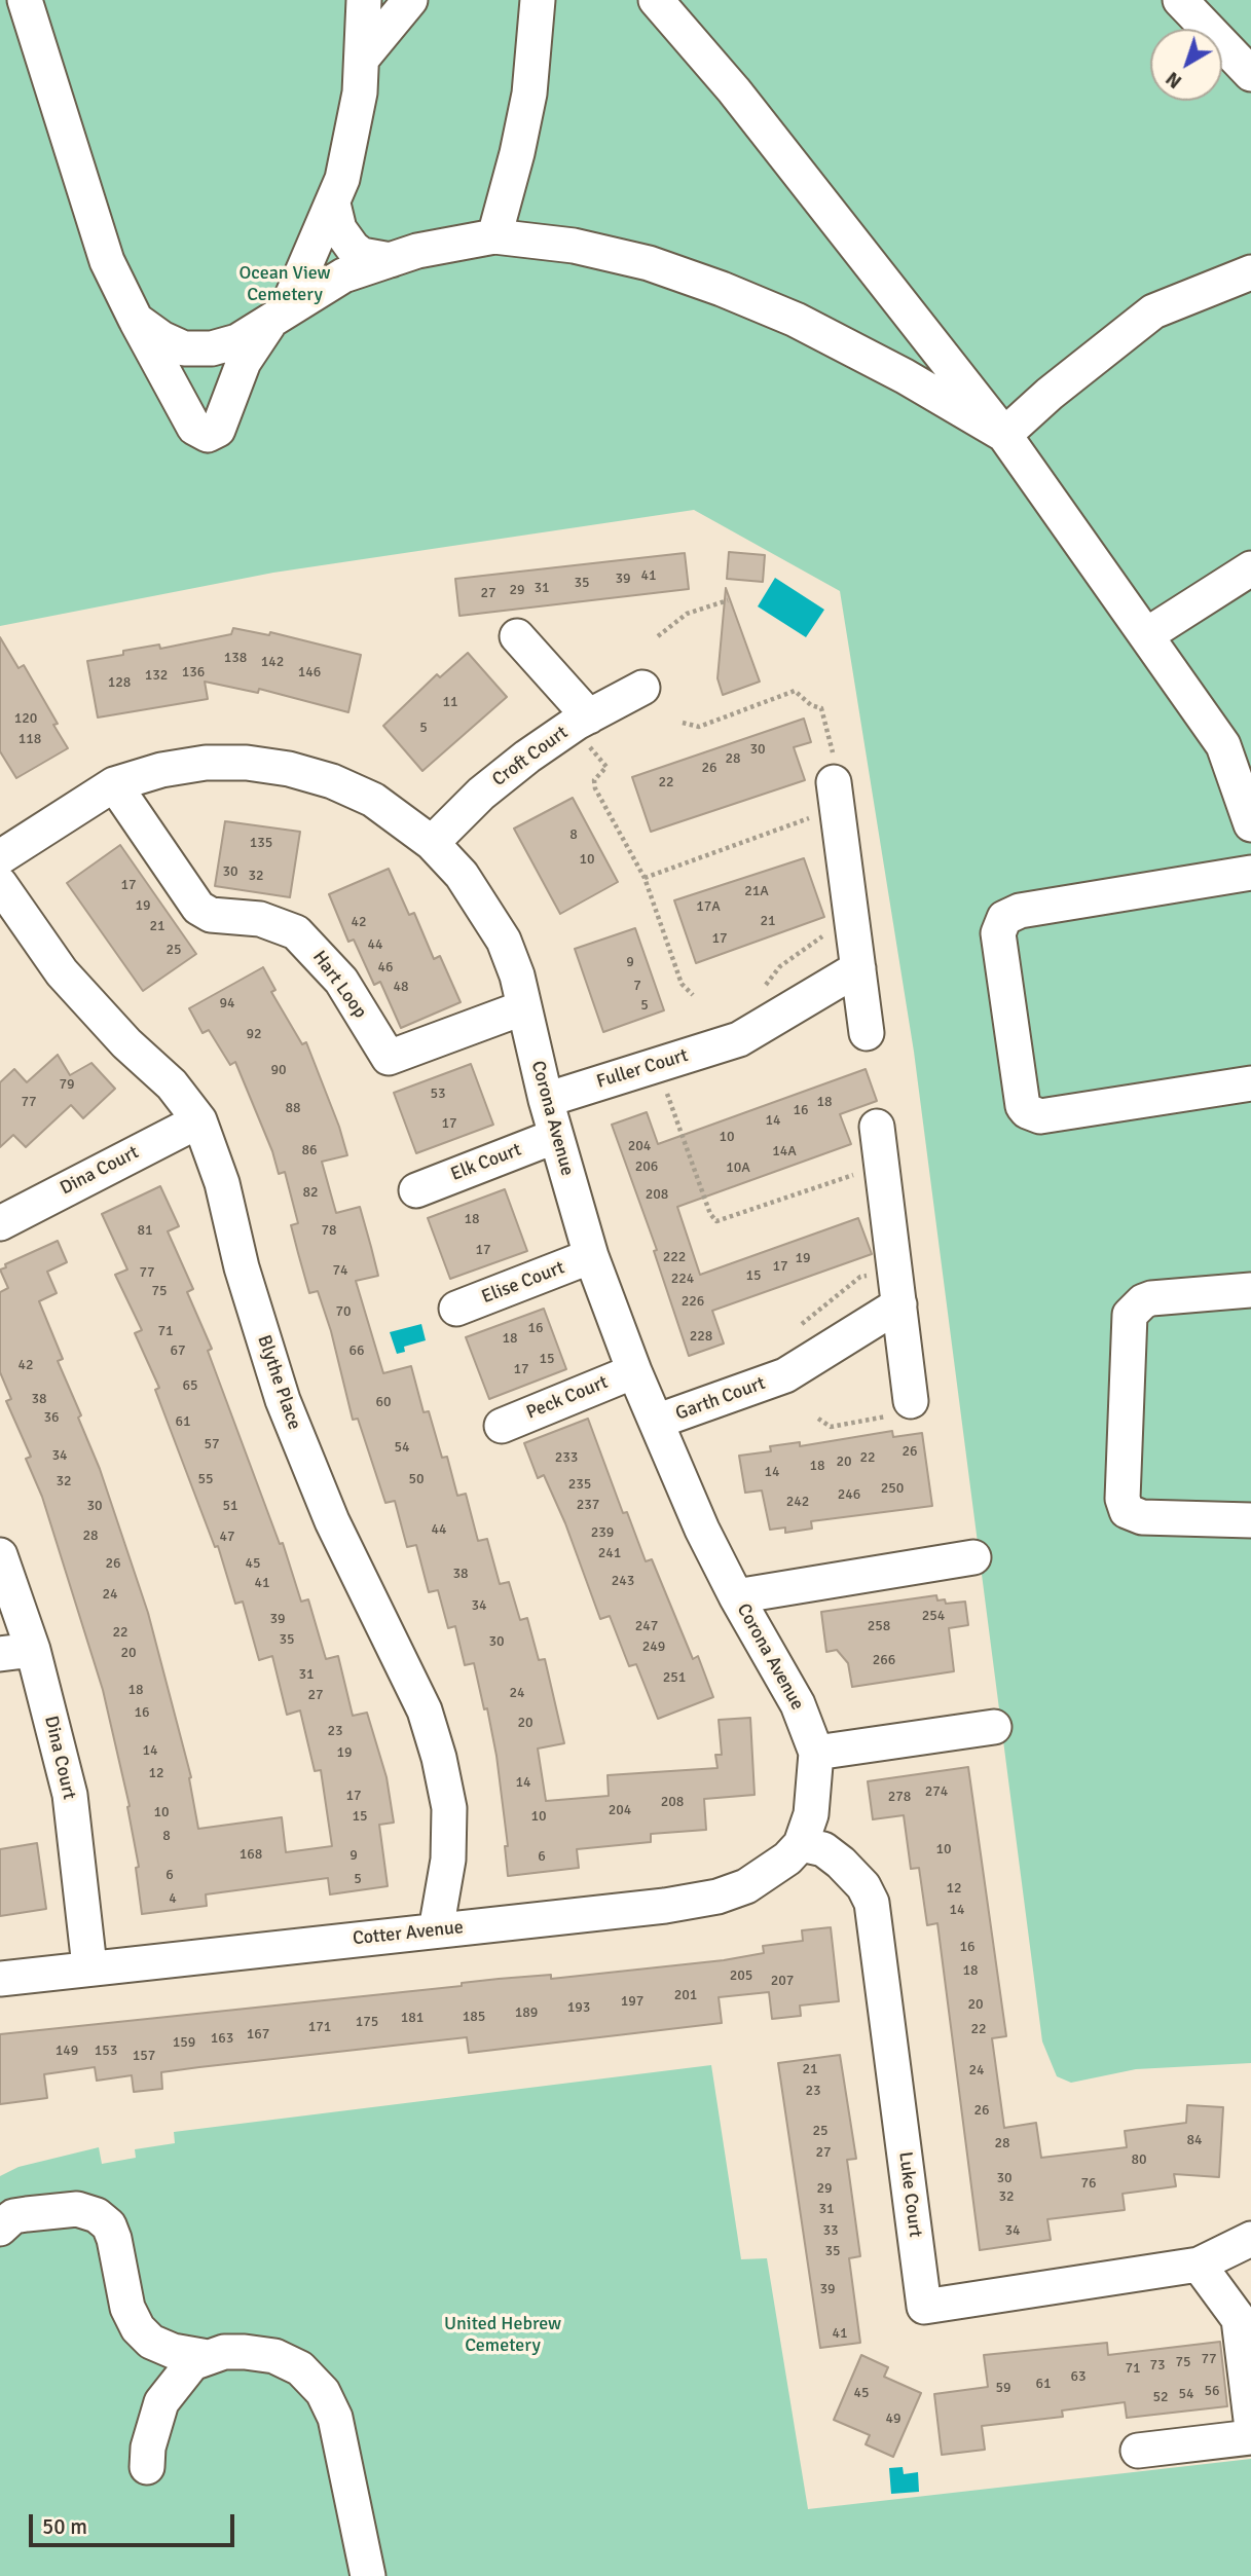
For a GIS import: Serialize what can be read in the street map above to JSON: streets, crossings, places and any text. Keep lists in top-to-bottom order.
{
  "streets": {
    "street": [
      "Croft Court",
      "Hart Loop",
      "Fuller Court",
      "Corona Avenue",
      "Elk Court",
      "Dina Court",
      "Elise Court",
      "Blythe Place",
      "Peck Court",
      "Garth Court",
      "Cotter Avenue",
      "Luke Court"
    ]
  },
  "crossings": [
    ["Croft Court", "Corona Avenue"],
    ["Hart Loop", "Corona Avenue"],
    ["Fuller Court", "Corona Avenue"],
    ["Corona Avenue", "Elk Court"],
    ["Corona Avenue", "Elise Court"],
    ["Corona Avenue", "Peck Court"],
    ["Corona Avenue", "Garth Court"],
    ["Corona Avenue", "Cotter Avenue"],
    ["Corona Avenue", "Luke Court"],
    ["Dina Court", "Blythe Place"],
    ["Dina Court", "Cotter Avenue"],
    ["Blythe Place", "Cotter Avenue"],
    ["Cotter Avenue", "Luke Court"]
  ],
  "parks": ["Ocean View Cemetery", "United Hebrew Cemetery"],
  "house_numbers": [
    "41",
    "39",
    "35",
    "31",
    "29",
    "27",
    "138",
    "142",
    "136",
    "146",
    "132",
    "128",
    "11",
    "120",
    "5",
    "118",
    "30",
    "28",
    "26",
    "22",
    "8",
    "135",
    "10",
    "30",
    "32",
    "17",
    "21A",
    "19",
    "17A",
    "21",
    "42",
    "21",
    "17",
    "44",
    "25",
    "9",
    "46",
    "7",
    "48",
    "94",
    "5",
    "92",
    "90",
    "79",
    "53",
    "77",
    "18",
    "88",
    "16",
    "14",
    "17",
    "10",
    "204",
    "86",
    "14A",
    "206",
    "10A",
    "82",
    "208",
    "18",
    "81",
    "78",
    "17",
    "222",
    "19",
    "17",
    "74",
    "77",
    "15",
    "224",
    "75",
    "226",
    "70",
    "16",
    "71",
    "228",
    "18",
    "67",
    "66",
    "15",
    "42",
    "17",
    "65",
    "38",
    "60",
    "36",
    "61",
    "57",
    "54",
    "26",
    "34",
    "233",
    "22",
    "20",
    "18",
    "14",
    "55",
    "50",
    "32",
    "235",
    "250",
    "246",
    "242",
    "237",
    "30",
    "51",
    "44",
    "239",
    "28",
    "47",
    "241",
    "26",
    "45",
    "38",
    "243",
    "41",
    "24",
    "34",
    "254",
    "39",
    "247",
    "258",
    "22",
    "35",
    "30",
    "249",
    "20",
    "266",
    "31",
    "251",
    "18",
    "24",
    "27",
    "16",
    "20",
    "23",
    "14",
    "19",
    "12",
    "14",
    "274",
    "17",
    "278",
    "208",
    "204",
    "10",
    "15",
    "10",
    "8",
    "10",
    "168",
    "9",
    "6",
    "6",
    "5",
    "12",
    "4",
    "14",
    "16",
    "18",
    "205",
    "207",
    "201",
    "197",
    "20",
    "193",
    "189",
    "185",
    "181",
    "175",
    "171",
    "22",
    "167",
    "163",
    "159",
    "149",
    "153",
    "157",
    "21",
    "24",
    "23",
    "26",
    "25",
    "84",
    "28",
    "27",
    "80",
    "30",
    "76",
    "29",
    "32",
    "31",
    "33",
    "34",
    "35",
    "39",
    "41",
    "77",
    "75",
    "73",
    "71",
    "63",
    "61",
    "59",
    "56",
    "45",
    "54",
    "52",
    "49"
  ],
  "scale_bar": "50 m",
  "north": "bottom left"
}
